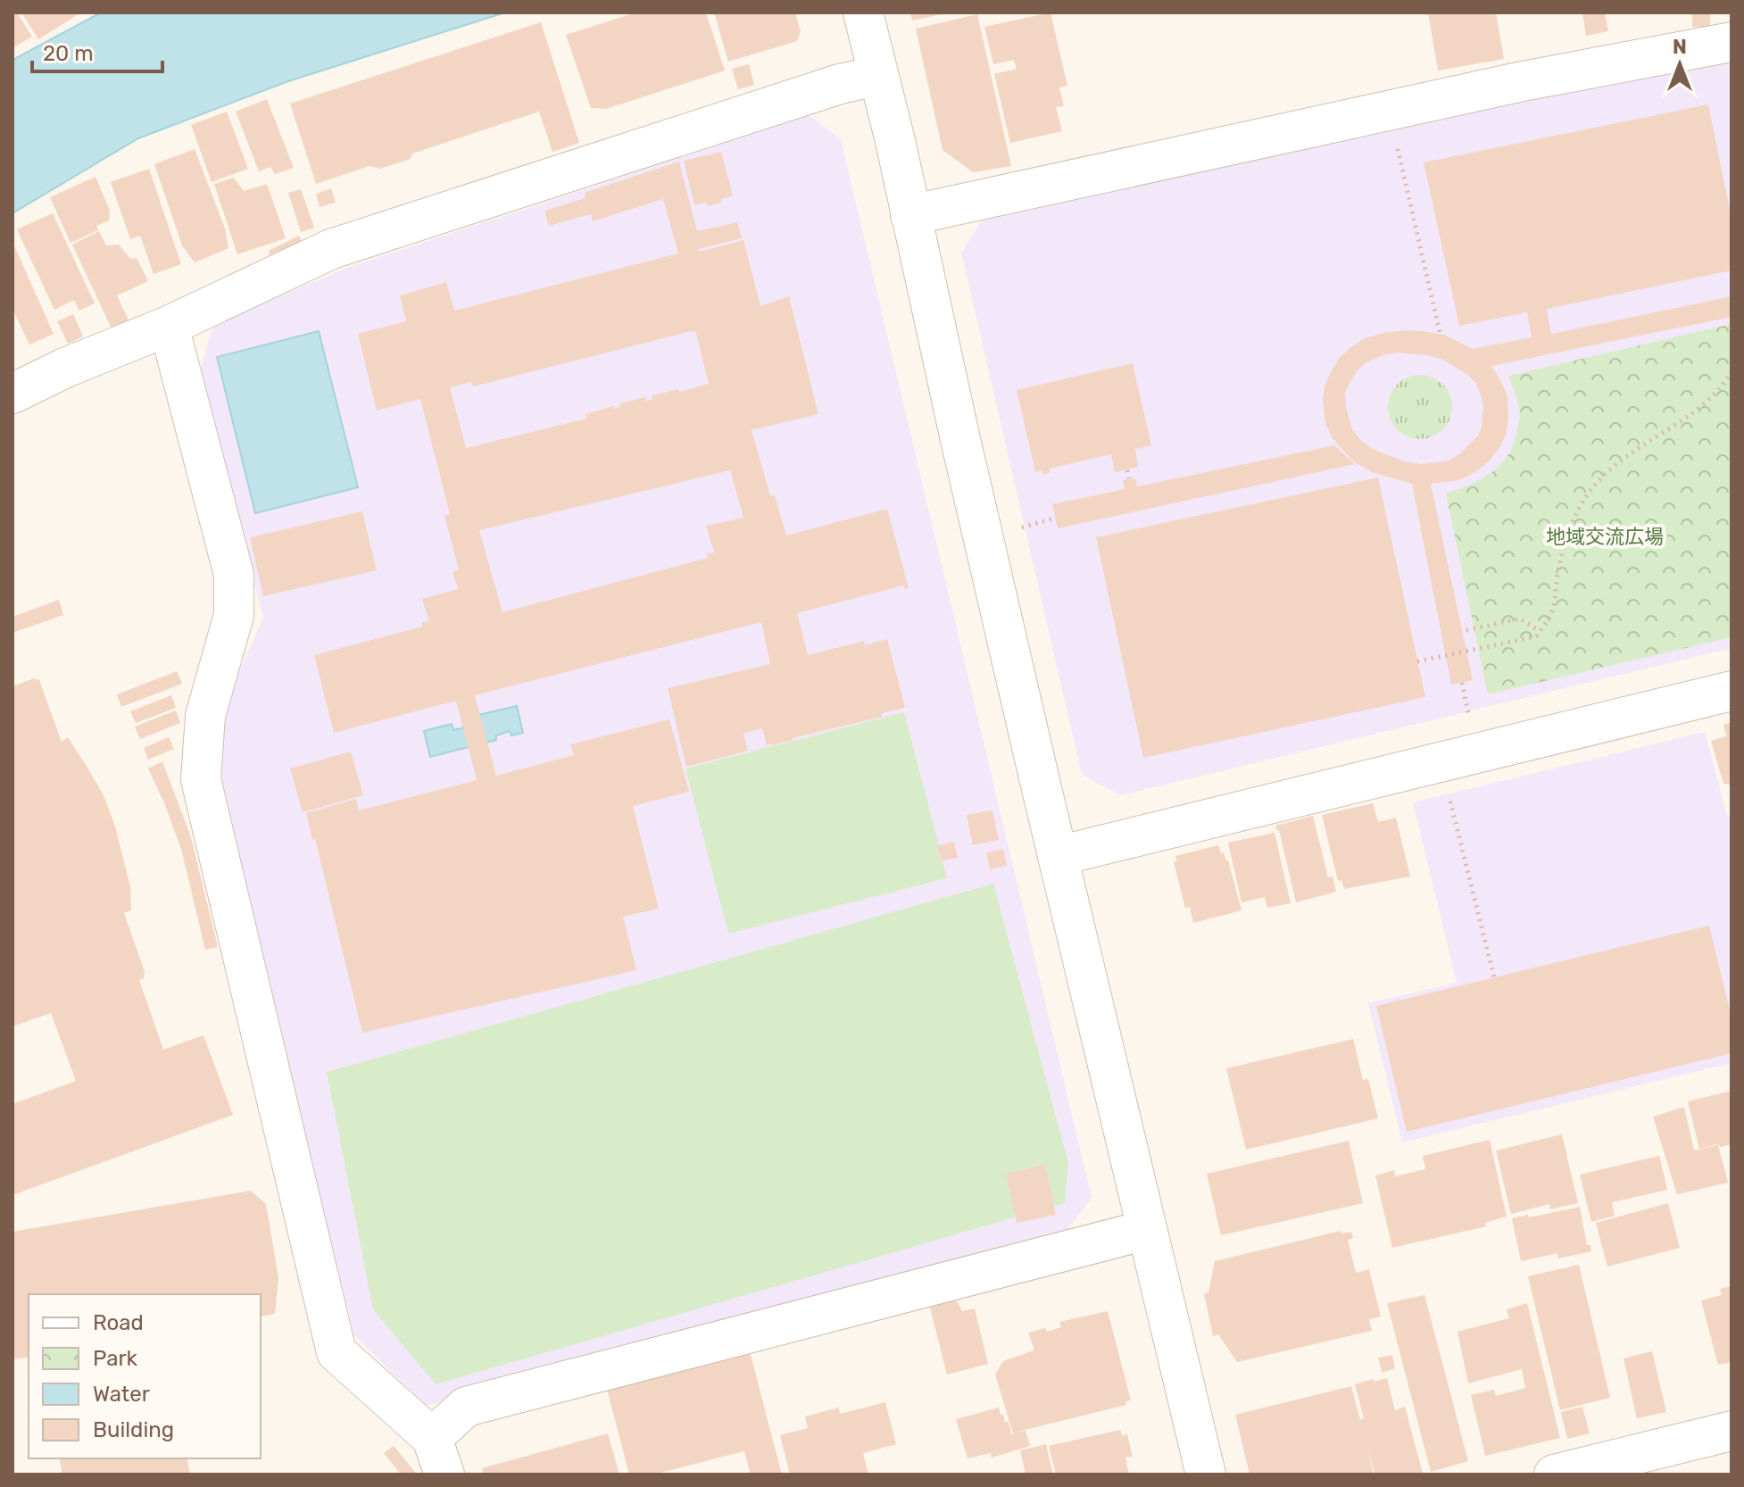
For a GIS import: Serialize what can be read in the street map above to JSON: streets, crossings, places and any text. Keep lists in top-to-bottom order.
{
  "parks": ["地域交流広場"],
  "legend": [
    "Road",
    "Park",
    "Water",
    "Building"
  ],
  "scale_bar": "20 m",
  "north": "top"
}
